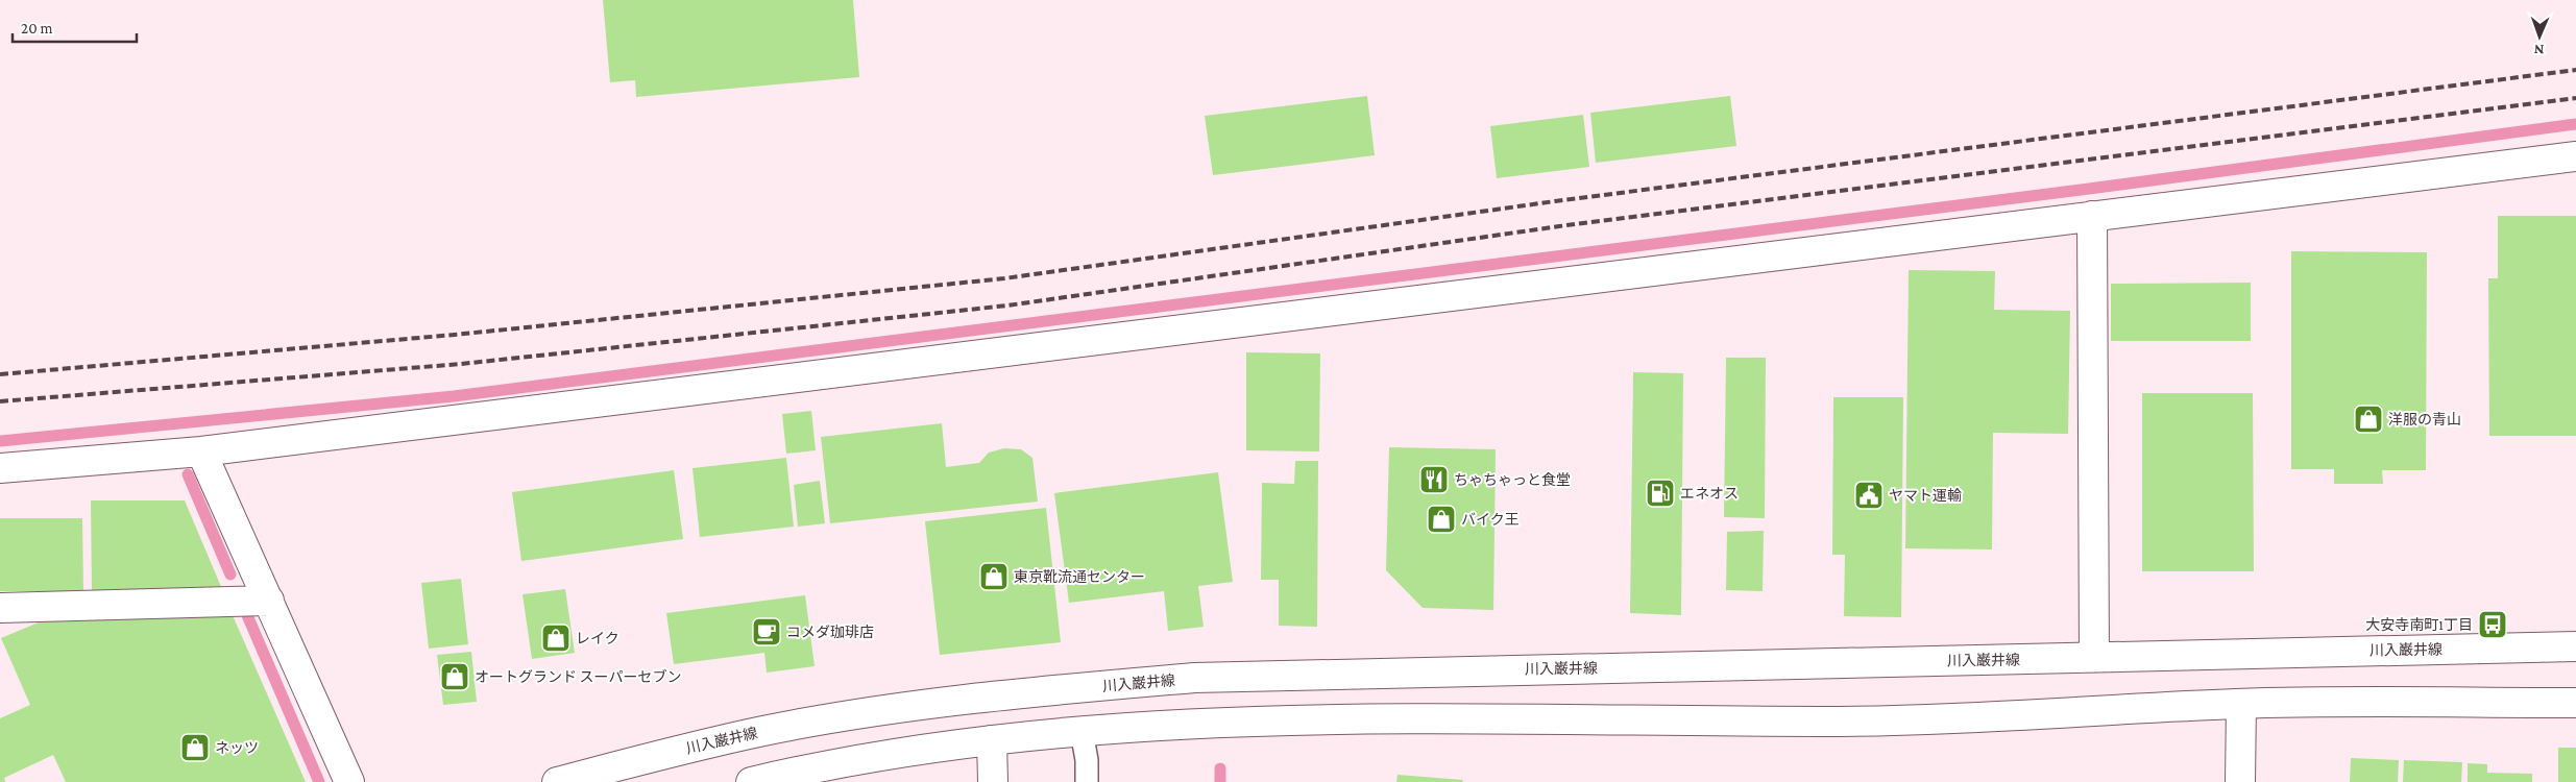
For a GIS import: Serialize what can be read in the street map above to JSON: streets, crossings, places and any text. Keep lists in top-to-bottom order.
{
  "streets": {
    "main road": ["川入巌井線"]
  },
  "places": {
    "shop": [
      "洋服の青山",
      "バイク王",
      "東京靴流通センター",
      "レイク",
      "オートグランド スーパーセブン",
      "ネッツ"
    ],
    "restaurant": ["ちゃちゃっと食堂"],
    "fuel station": ["エネオス"],
    "public building": ["ヤマト運輸"],
    "bus stop": ["大安寺南町1丁目"],
    "cafe": ["コメダ珈琲店"]
  },
  "scale_bar": "20 m",
  "north": "bottom"
}
